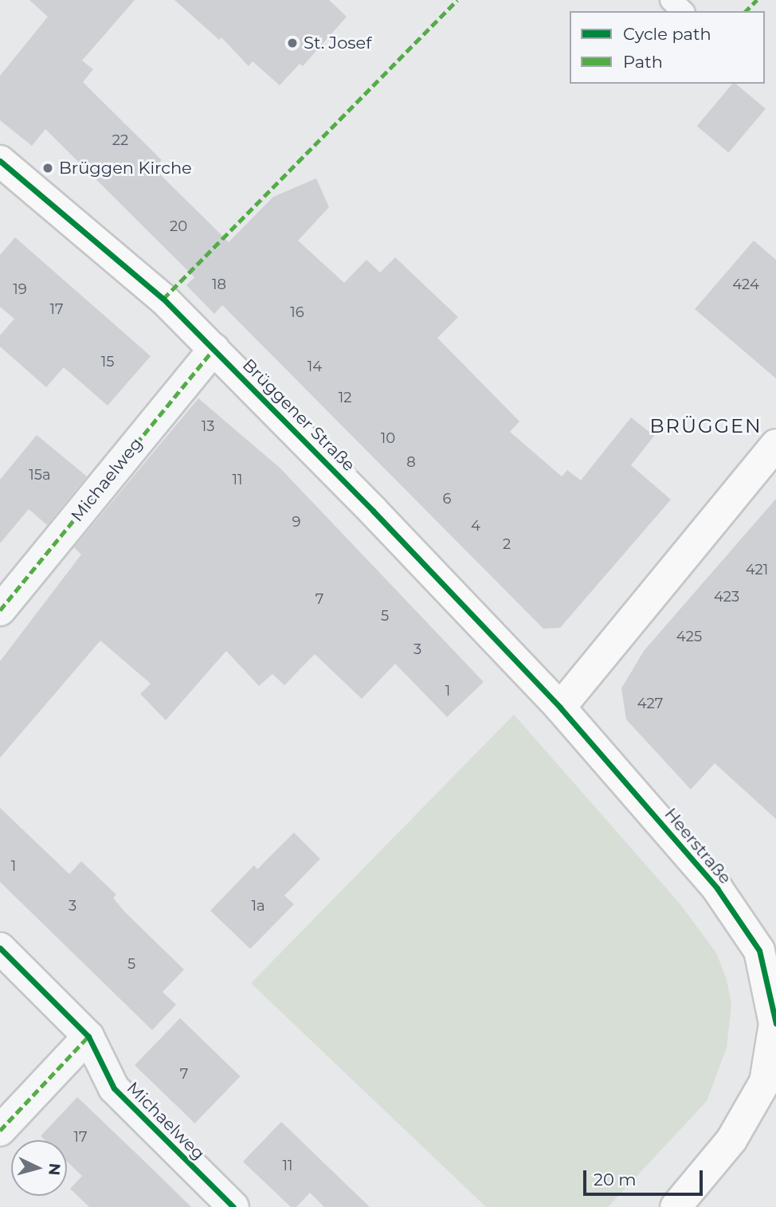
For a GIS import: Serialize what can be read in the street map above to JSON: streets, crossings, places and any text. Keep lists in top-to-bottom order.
{
  "streets": {
    "main road": ["Brüggener Straße", "Heerstraße"],
    "street": ["Michaelweg"]
  },
  "crossings": [
    ["Brüggener Straße", "Michaelweg"],
    ["Brüggener Straße", "Heerstraße"]
  ],
  "districts": ["BRÜGGEN"],
  "places": ["St. Josef", "Brüggen Kirche"],
  "house_numbers": [
    "22",
    "20",
    "18",
    "424",
    "19",
    "17",
    "16",
    "15",
    "14",
    "12",
    "13",
    "10",
    "8",
    "15a",
    "11",
    "6",
    "9",
    "4",
    "2",
    "421",
    "423",
    "7",
    "5",
    "425",
    "3",
    "1",
    "427",
    "1",
    "3",
    "1a",
    "5",
    "7",
    "17",
    "11"
  ],
  "legend": ["Cycle path", "Path"],
  "scale_bar": "20 m",
  "north": "right"
}
